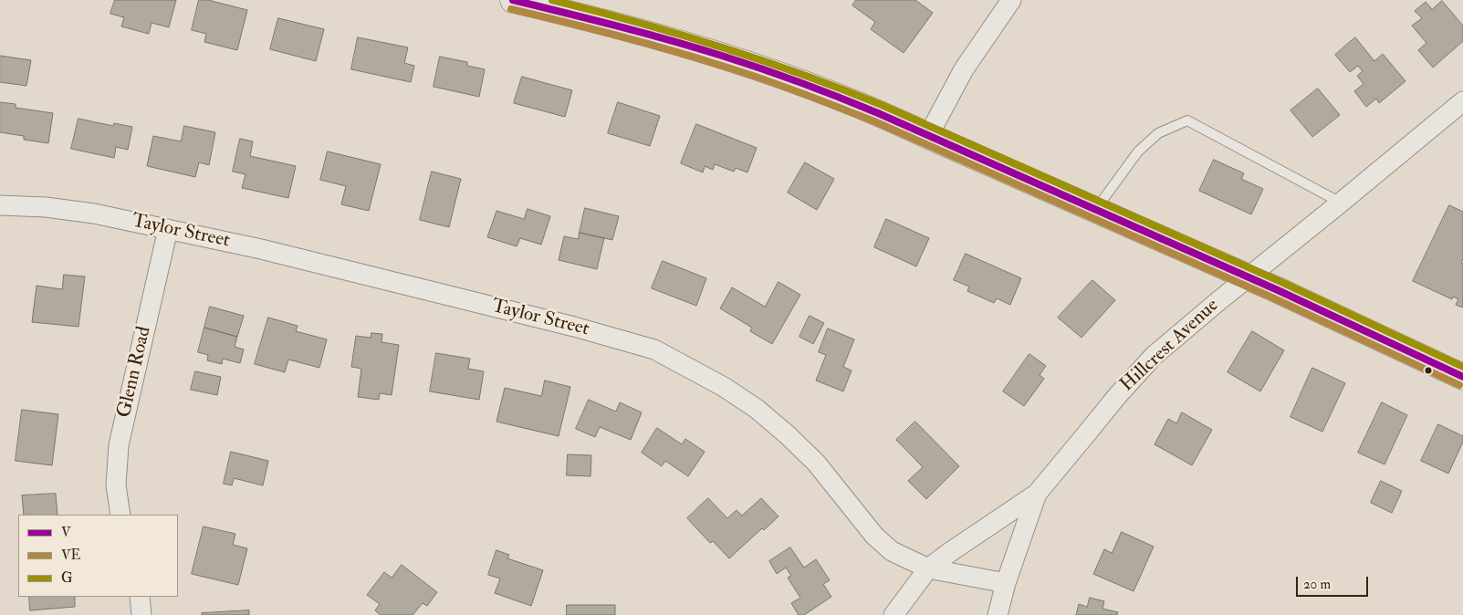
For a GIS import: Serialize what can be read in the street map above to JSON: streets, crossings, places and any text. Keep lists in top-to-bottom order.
{
  "streets": {
    "street": ["Taylor Street", "Hillcrest Avenue", "Glenn Road"]
  },
  "crossings": [
    ["Taylor Street", "Hillcrest Avenue"],
    ["Taylor Street", "Glenn Road"]
  ],
  "lines": ["transit line V", "transit line G", "transit line VE"],
  "legend": ["V", "VE", "G"],
  "scale_bar": "20 m"
}
